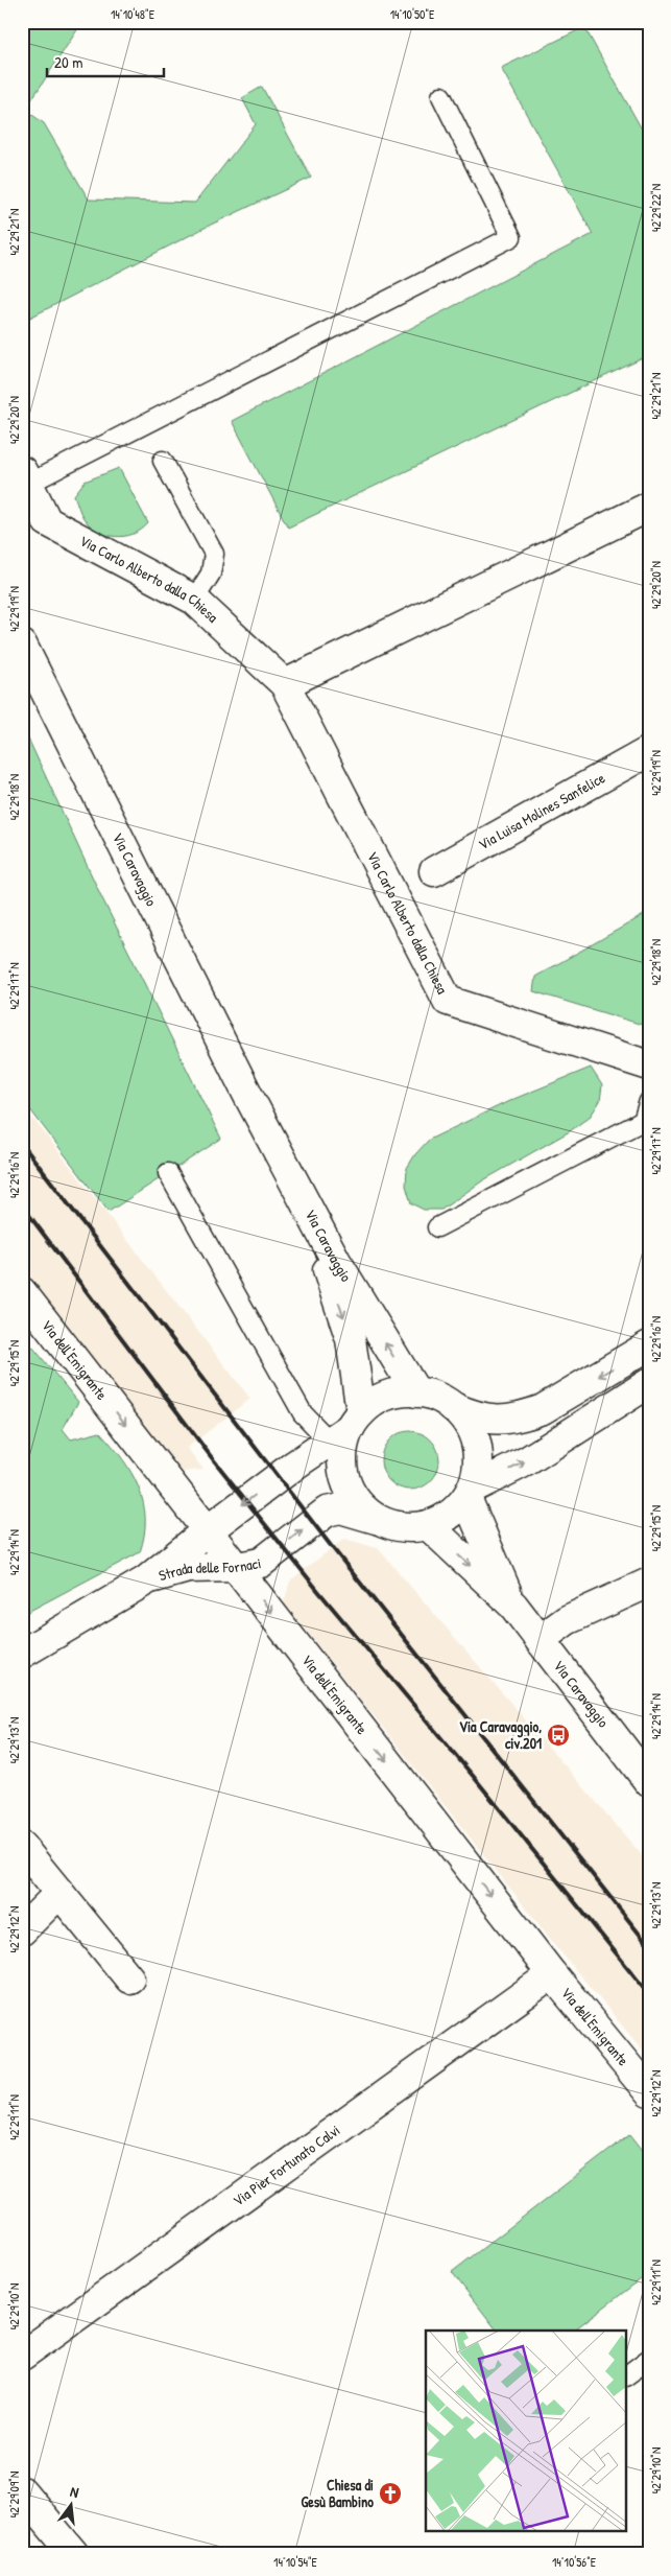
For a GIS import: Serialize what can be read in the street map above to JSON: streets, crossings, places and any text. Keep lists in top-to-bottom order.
{
  "streets": {
    "street": [
      "Via Carlo Alberto dalla Chiesa",
      "Via Luisa Molines Sanfelice",
      "Via Caravaggio",
      "Via dell'Emigrante",
      "Strada delle Fornaci",
      "Via Pier Fortunato Calvi"
    ]
  },
  "crossings": [
    ["Via Caravaggio", "Strada delle Fornaci"],
    ["Via dell'Emigrante", "Strada delle Fornaci"],
    ["Via dell'Emigrante", "Via Pier Fortunato Calvi"]
  ],
  "one_way": ["Via dell'Emigrante"],
  "places": {
    "bus stop": ["Via Caravaggio, civ.201"],
    "church": ["Chiesa di Gesù Bambino"]
  },
  "scale_bar": "20 m",
  "north": "top",
  "coordinates": [
    "14°10'48\"E",
    "14°10'50\"E",
    "42°29'22\"N",
    "42°29'21\"N",
    "42°29'20\"N",
    "42°29'19\"N",
    "42°29'18\"N",
    "42°29'17\"N",
    "42°29'16\"N",
    "42°29'15\"N",
    "42°29'14\"N",
    "42°29'13\"N",
    "42°29'12\"N",
    "42°29'11\"N",
    "42°29'10\"N",
    "42°29'09\"N",
    "14°10'54\"E",
    "14°10'56\"E"
  ]
}
